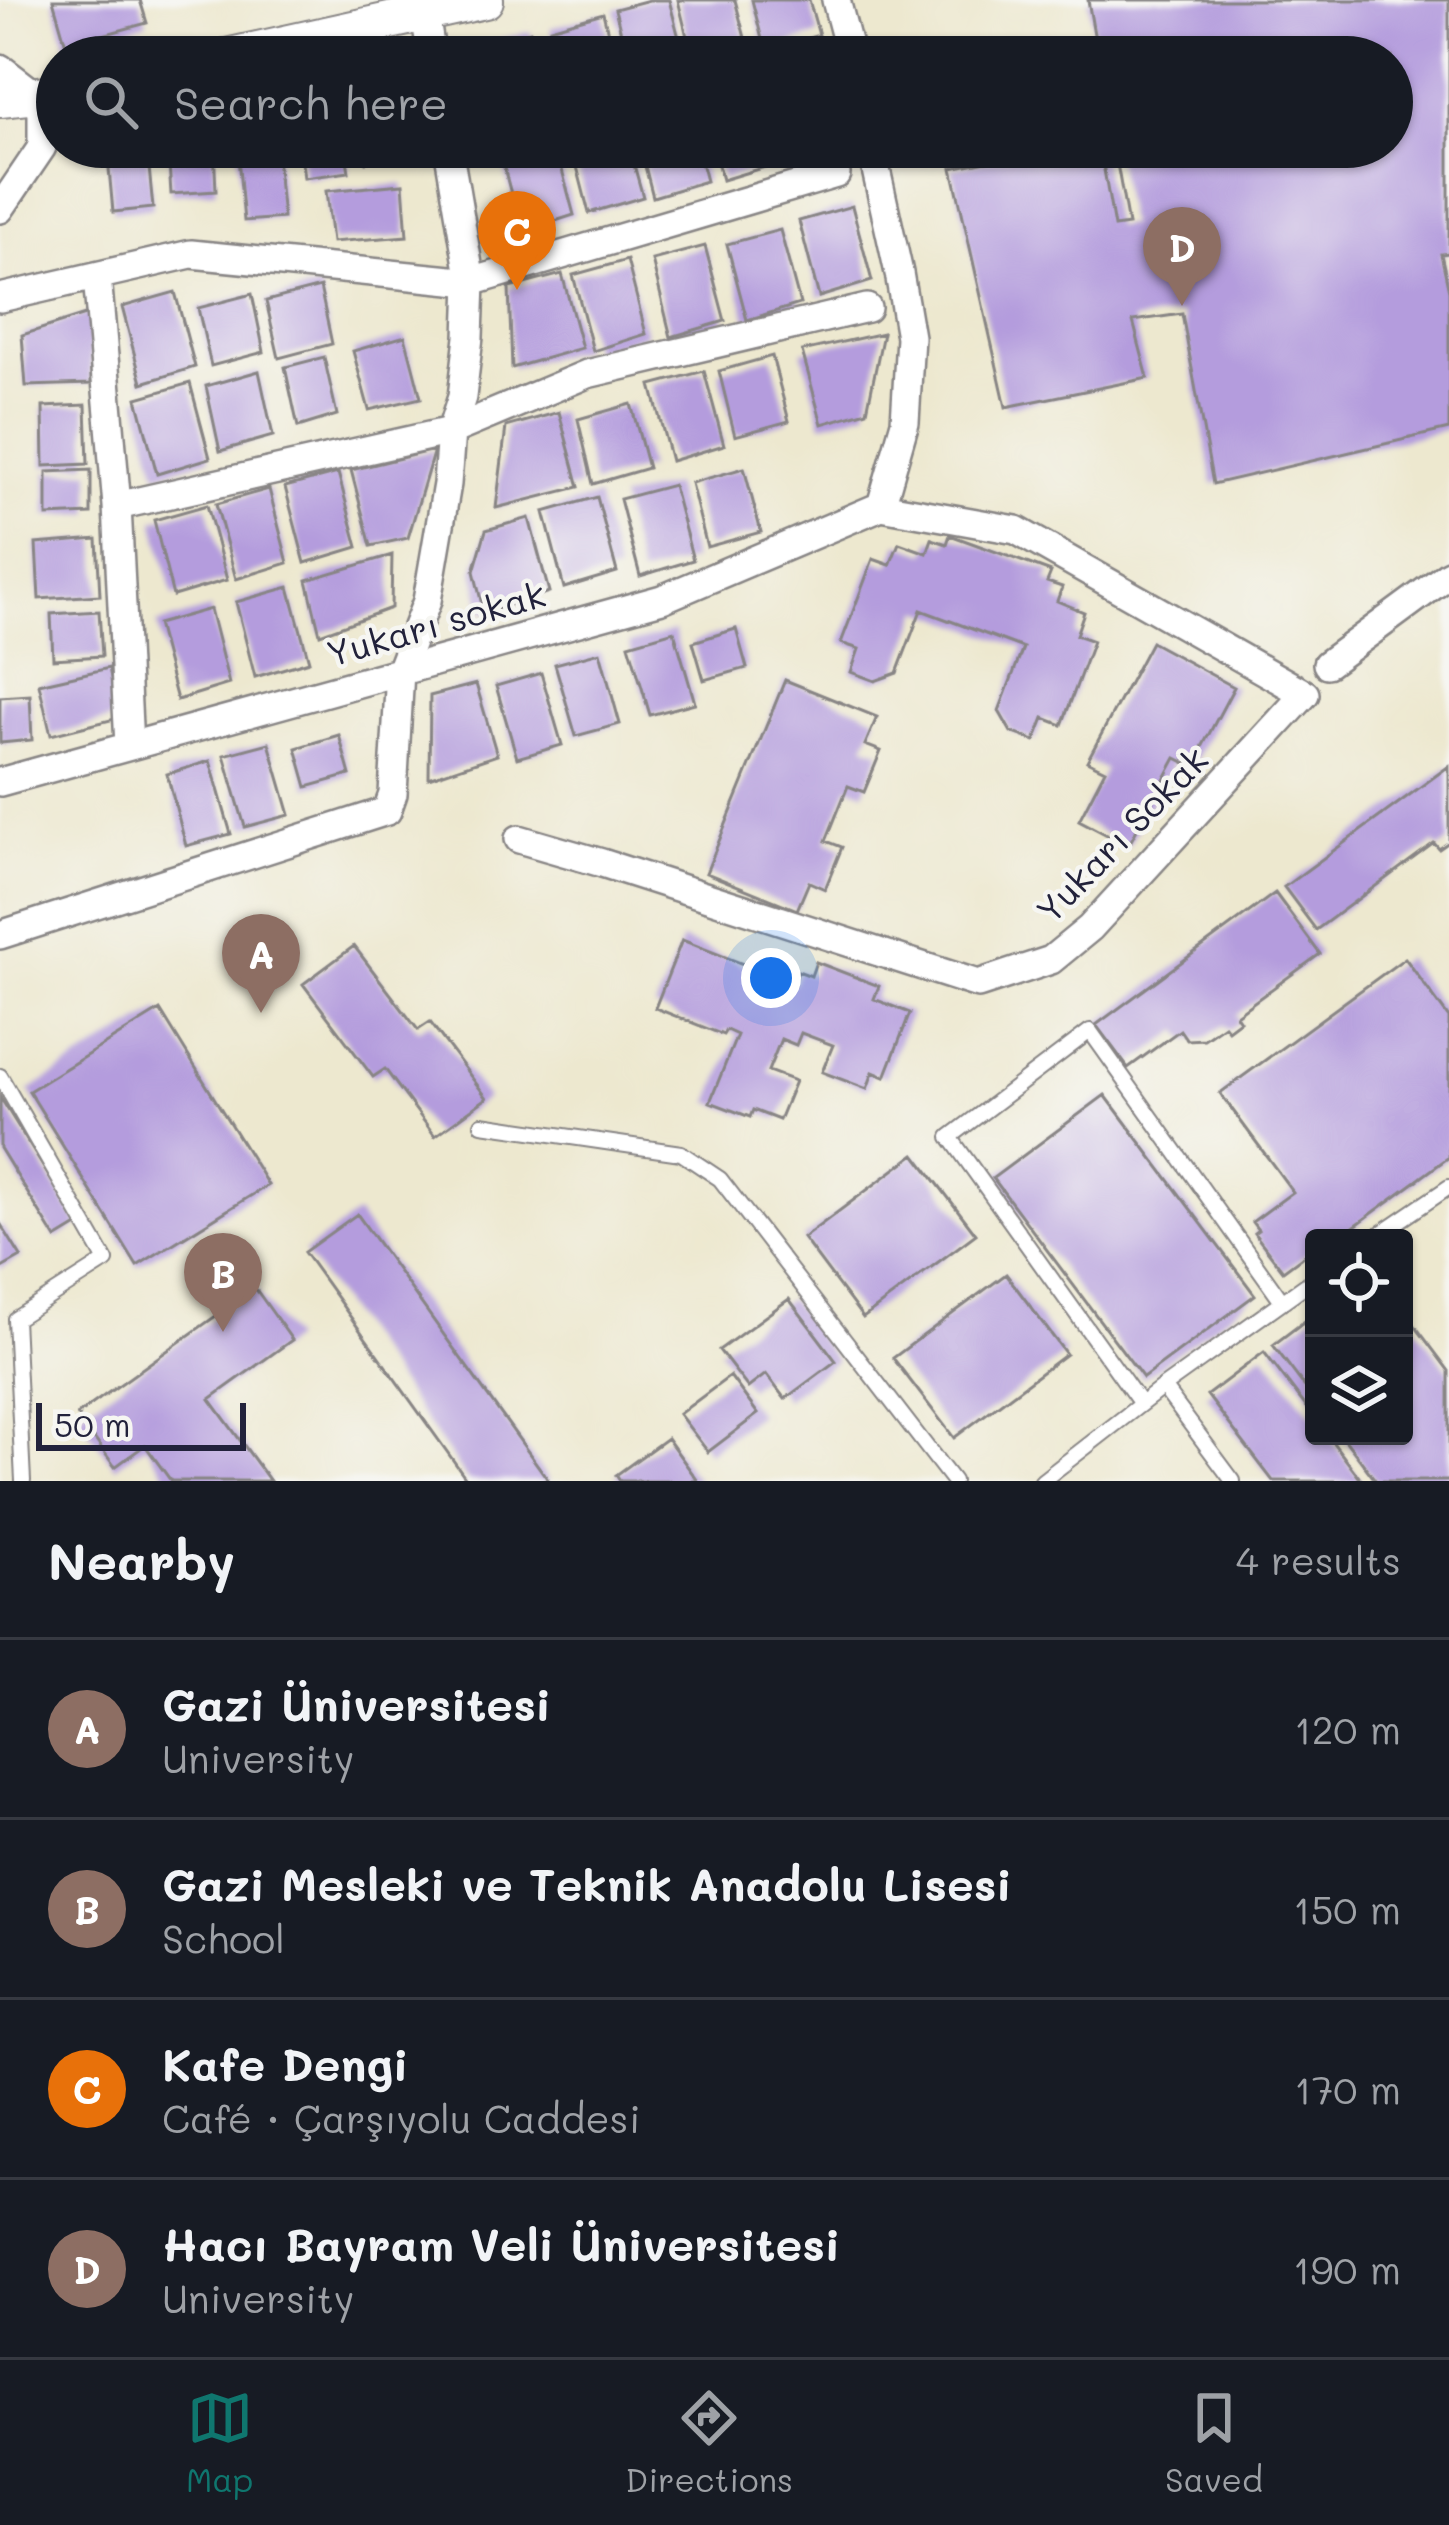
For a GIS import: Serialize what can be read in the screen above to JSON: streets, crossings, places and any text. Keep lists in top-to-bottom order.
{
  "streets": {
    "street": ["Yukarı sokak", "Yukarı Sokak"]
  },
  "crossings": [
    ["Yukarı sokak", "Yukarı Sokak"]
  ],
  "scale_bar": "50 m",
  "page": {
    "search": "Search here",
    "pins": [
      "C",
      "D",
      "A",
      "B"
    ],
    "scale": "50 m",
    "heading": ["Nearby", "4 results"],
    "list": [
      {
        "mark": "A",
        "name": "Gazi Üniversitesi",
        "note": "University",
        "value": "120 m"
      },
      {
        "mark": "B",
        "name": "Gazi Mesleki ve Teknik Anadolu Lisesi",
        "note": "School",
        "value": "150 m"
      },
      {
        "mark": "C",
        "name": "Kafe Dengi",
        "note": "Café · Çarşıyolu Caddesi",
        "value": "170 m"
      },
      {
        "mark": "D",
        "name": "Hacı Bayram Veli Üniversitesi",
        "note": "University",
        "value": "190 m"
      }
    ],
    "nav": ["Map", "Directions", "Saved"]
  }
}
